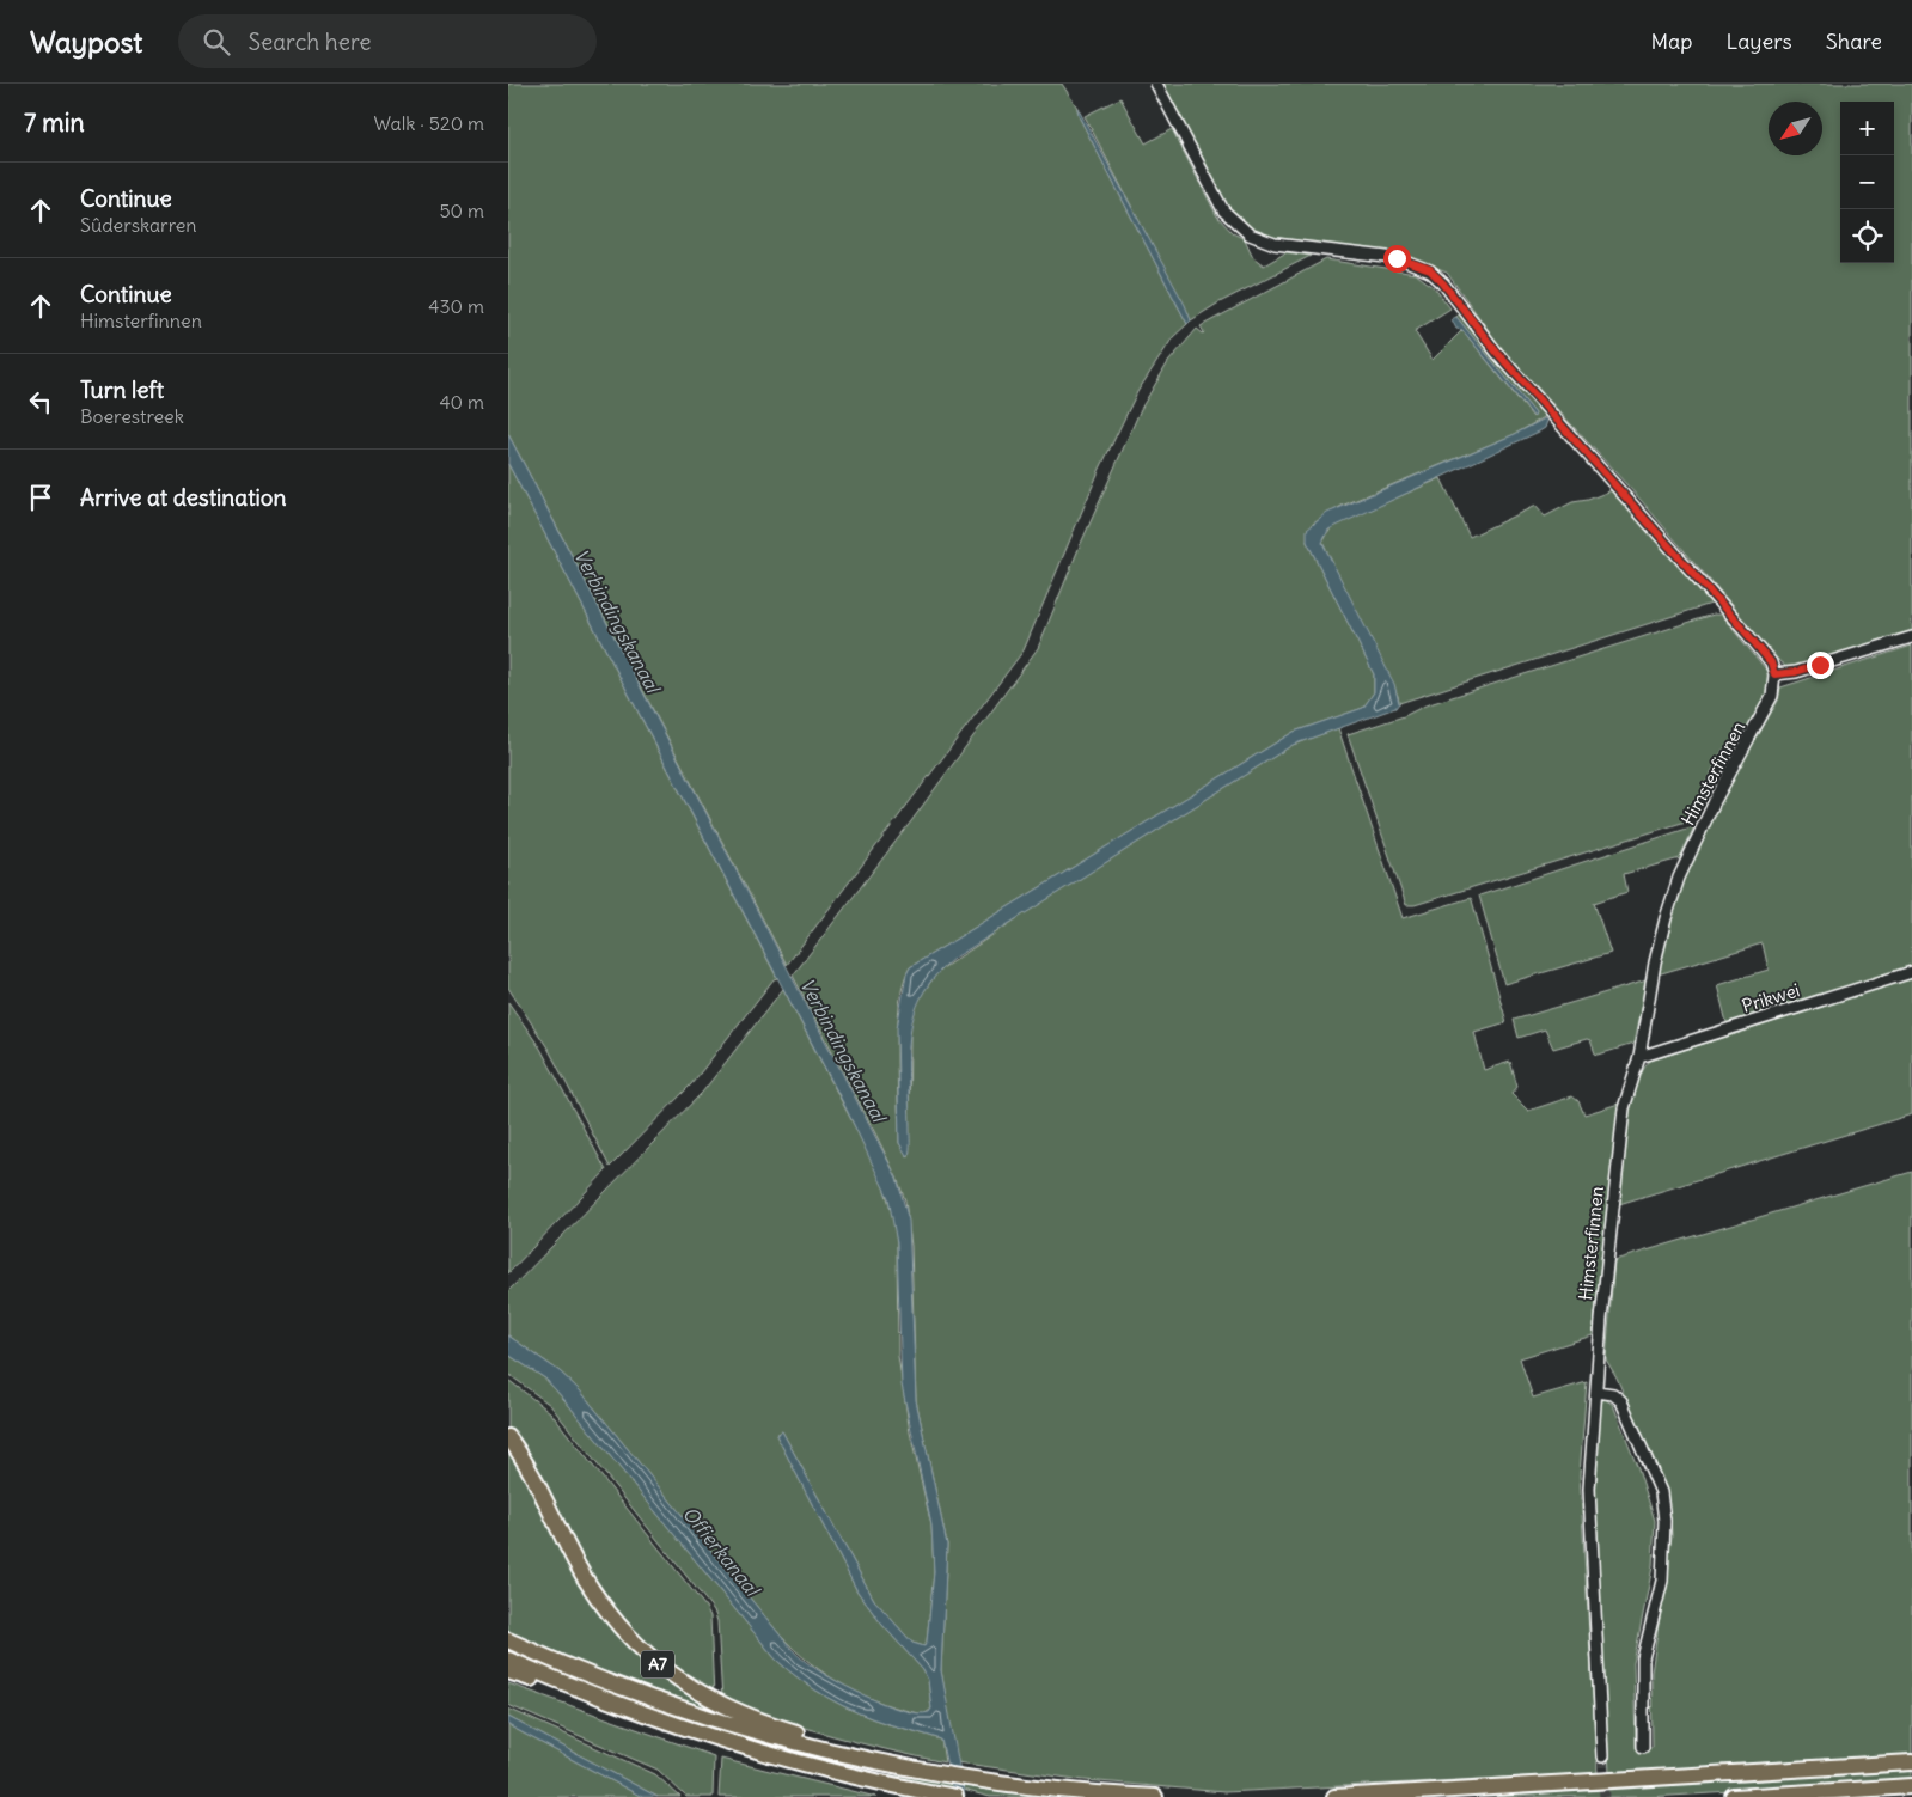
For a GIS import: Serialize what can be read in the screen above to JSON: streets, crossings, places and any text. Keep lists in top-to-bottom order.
{
  "streets": {
    "highway": ["A7"],
    "street": ["Himsterfinnen", "Prikwei"]
  },
  "crossings": [
    ["Himsterfinnen", "Prikwei"]
  ],
  "water": ["Verbindingskanaal", "Offierkanaal"],
  "north": "bottom left",
  "page": {
    "header": "Waypost",
    "search": "Search here",
    "nav": ["Map", "Layers", "Share"],
    "heading": ["7 min", "Walk · 520 m"],
    "map_buttons": ["+", "−"],
    "list": [
      ["Continue", "Sûderskarren", "50 m"],
      ["Continue", "Himsterfinnen", "430 m"],
      ["Turn left", "Boerestreek", "40 m"],
      "Arrive at destination"
    ]
  }
}
